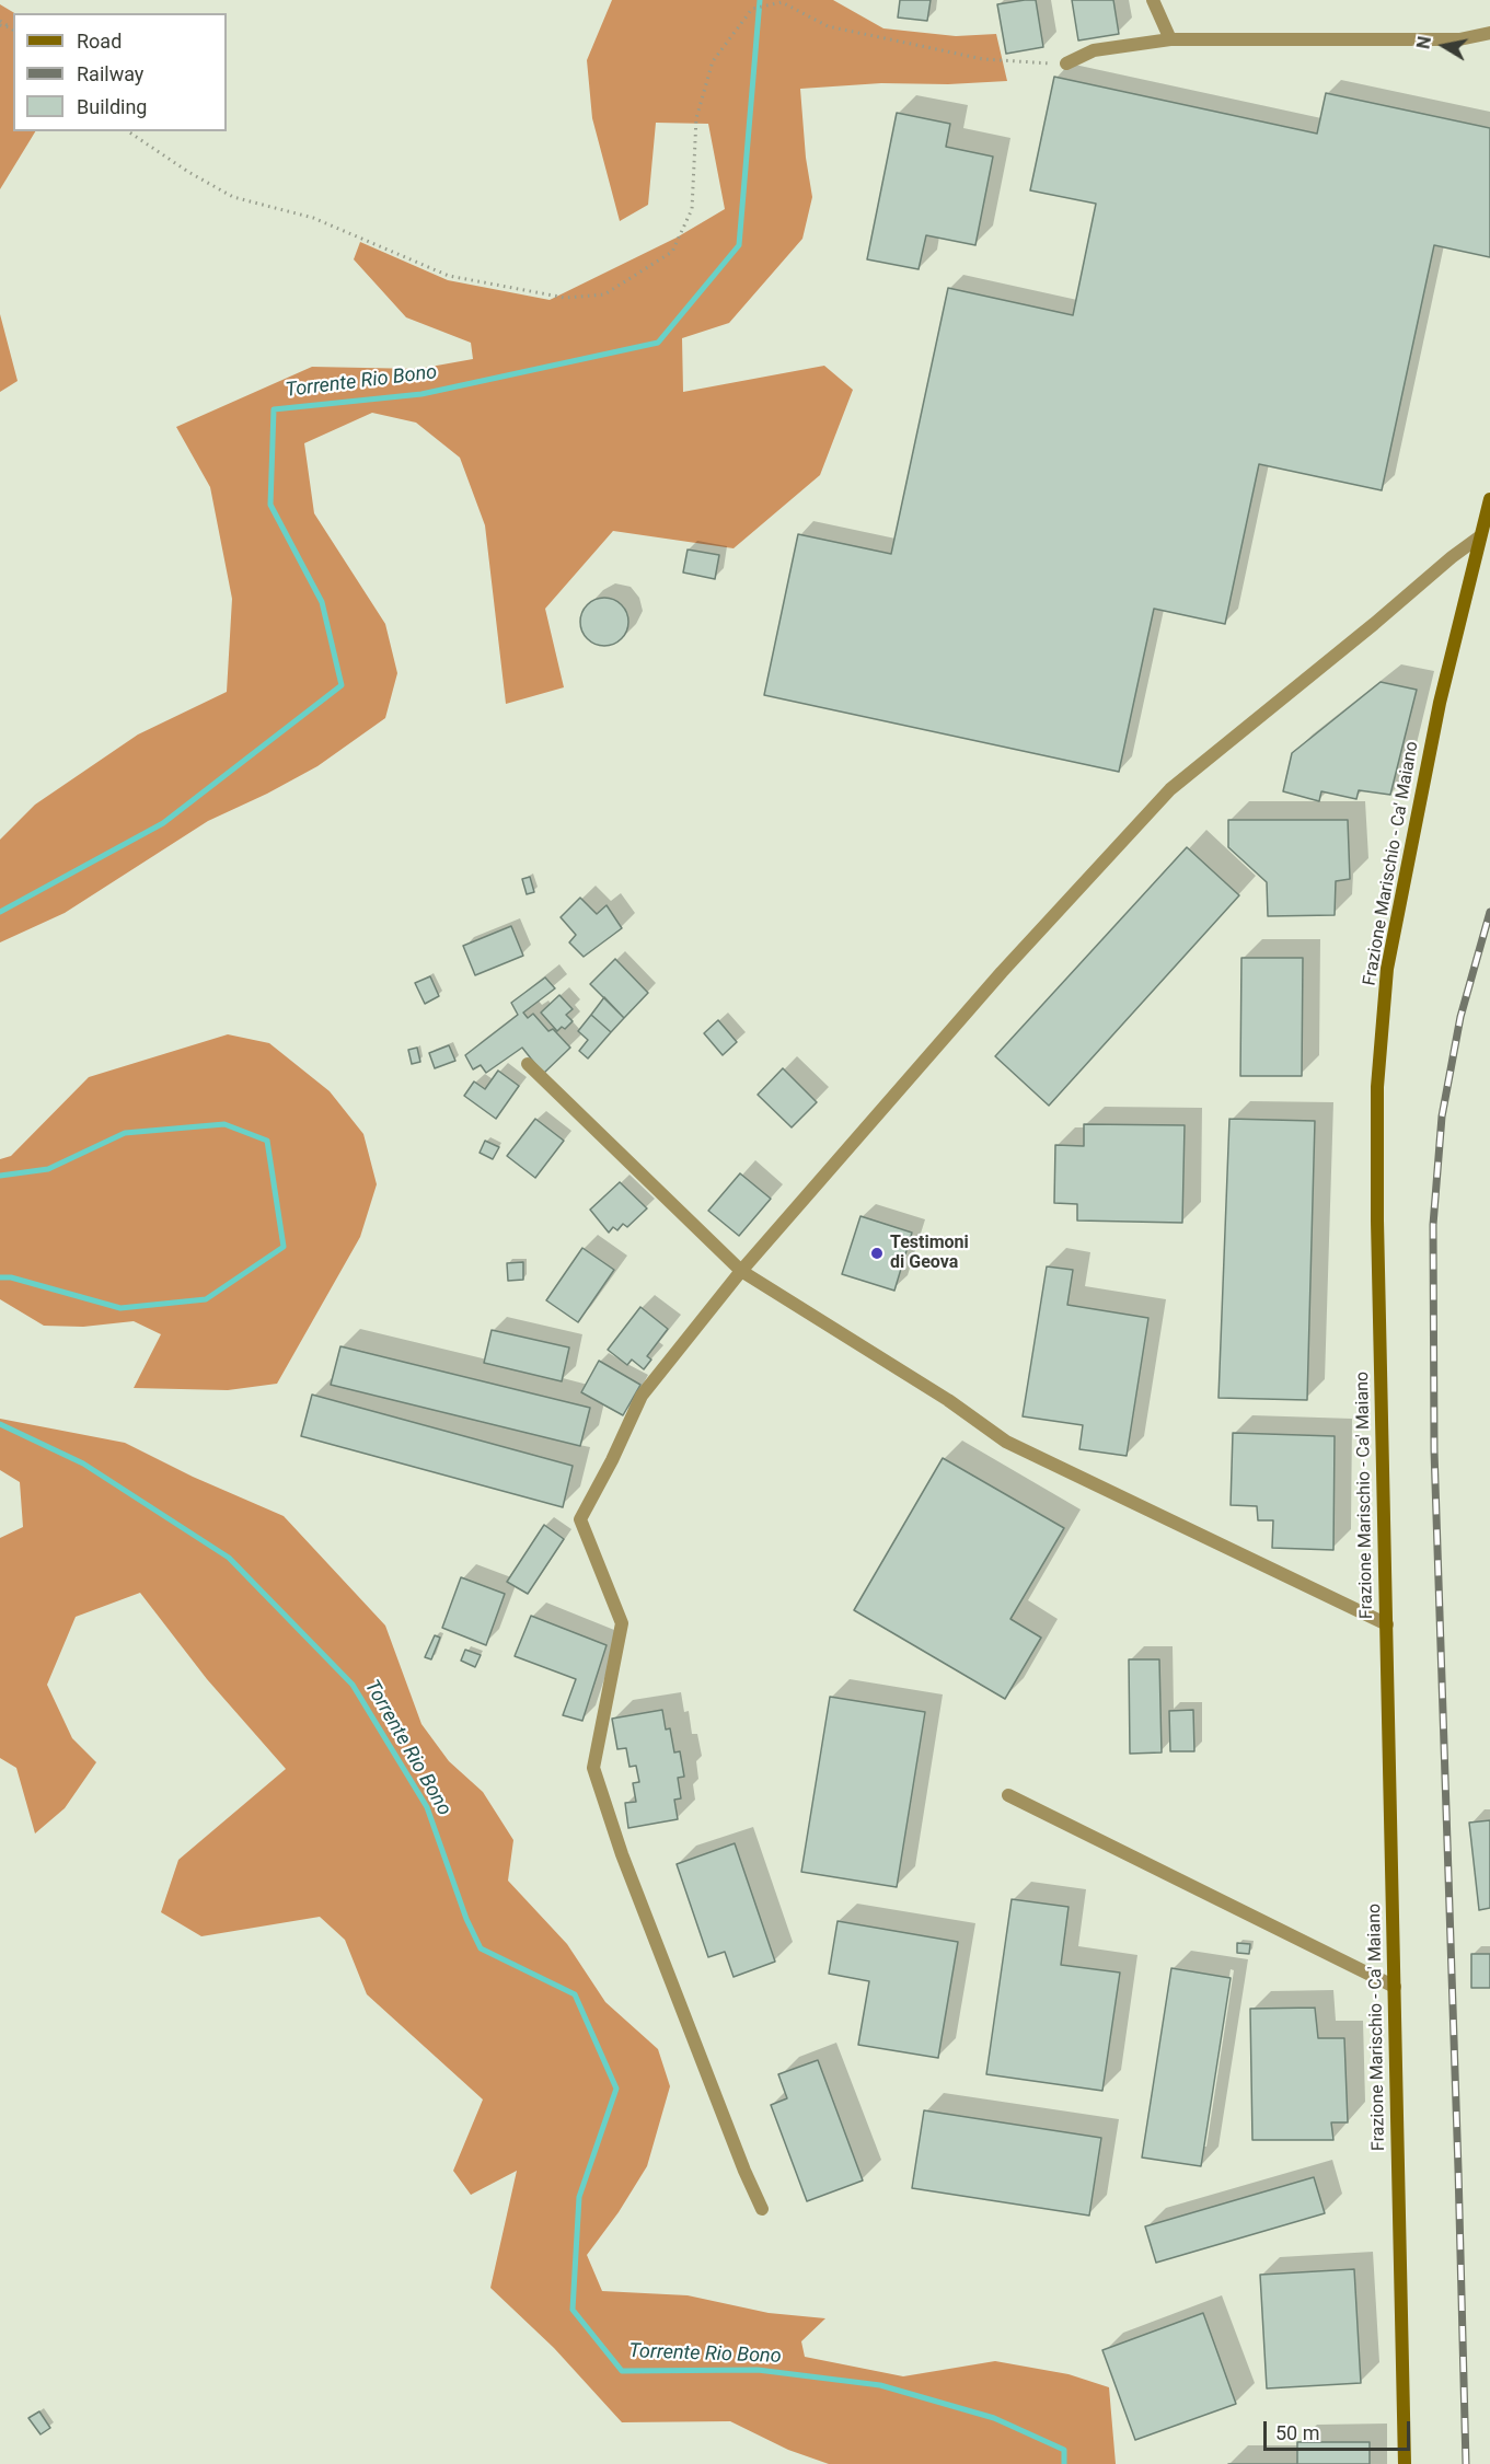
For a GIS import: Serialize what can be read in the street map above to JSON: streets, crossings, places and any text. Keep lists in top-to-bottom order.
{
  "streets": {
    "main road": ["Frazione Marischio - Ca' Maiano"]
  },
  "water": ["Torrente Rio Bono"],
  "places": ["Testimoni di Geova"],
  "legend": ["Road", "Railway", "Building"],
  "scale_bar": "50 m",
  "north": "left"
}
